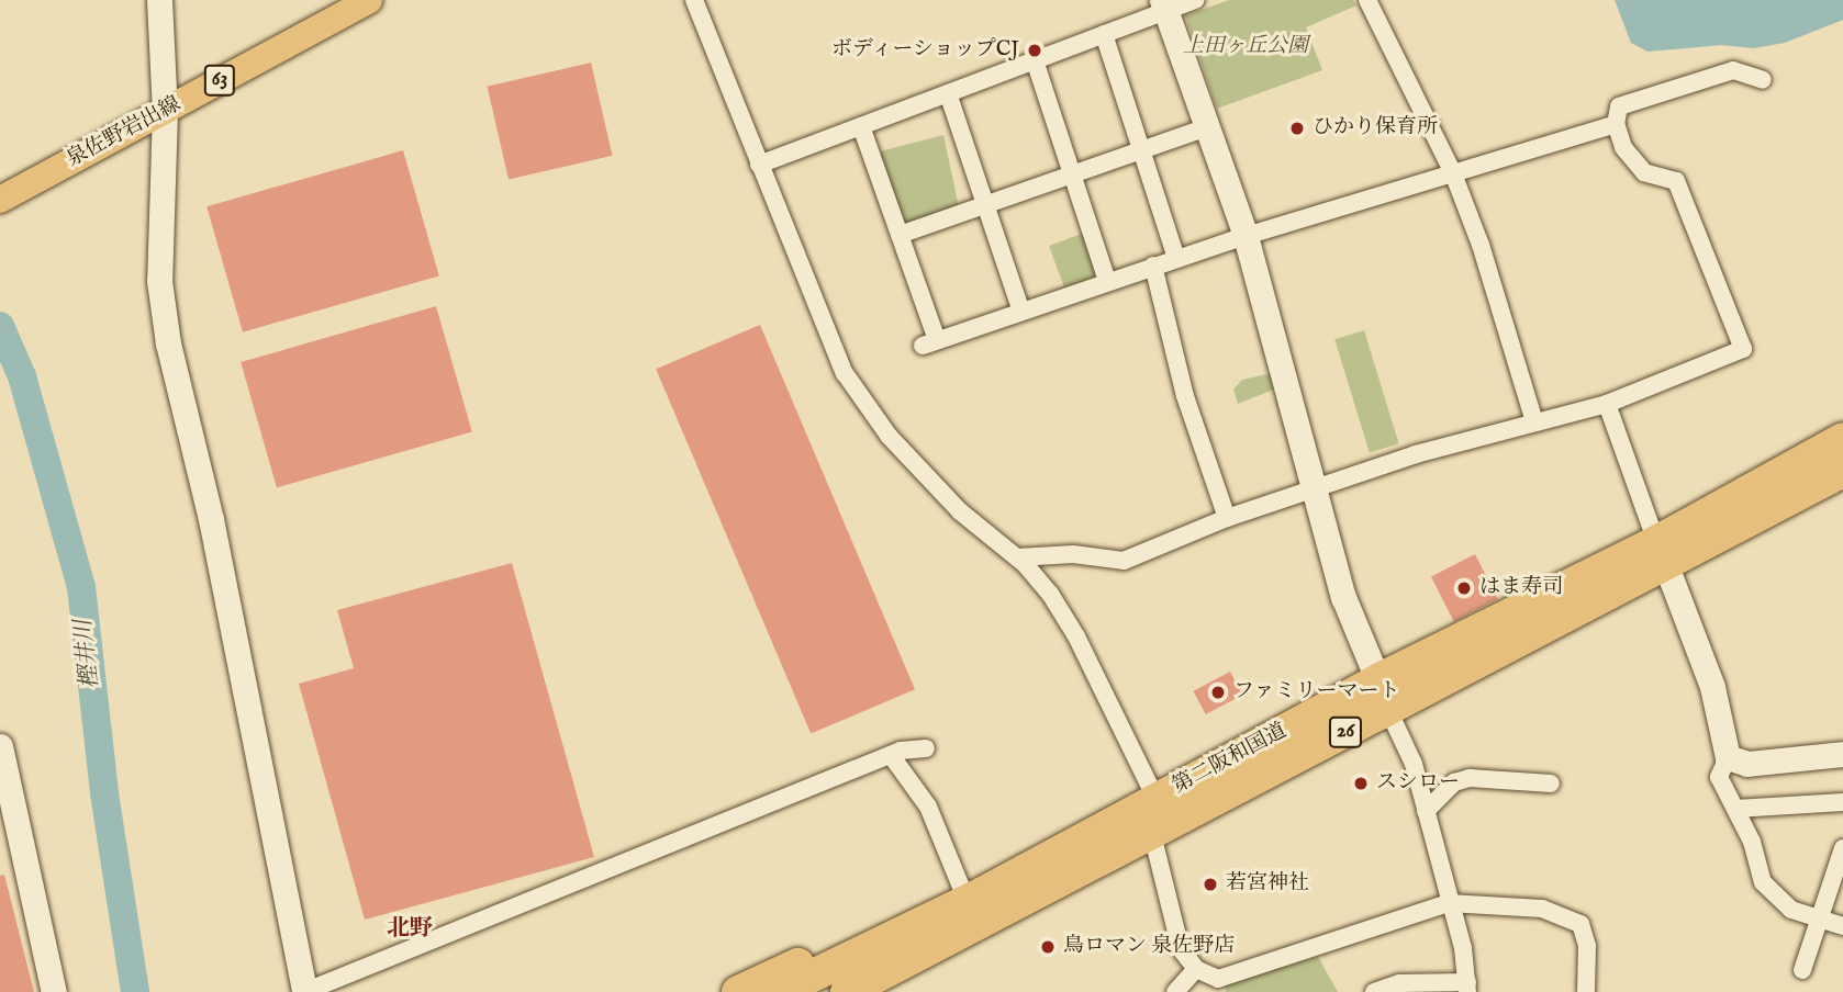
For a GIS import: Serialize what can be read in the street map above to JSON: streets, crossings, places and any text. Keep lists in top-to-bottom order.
{
  "streets": {
    "highway": ["26", "第二阪和国道"],
    "main road": ["63", "泉佐野岩出線"]
  },
  "districts": ["北野"],
  "water": ["樫井川"],
  "parks": ["上田ヶ丘公園"],
  "places": [
    "ボディーショップCJ",
    "ひかり保育所",
    "はま寿司",
    "ファミリーマート",
    "スシロー",
    "若宮神社",
    "鳥ロマン 泉佐野店"
  ]
}
